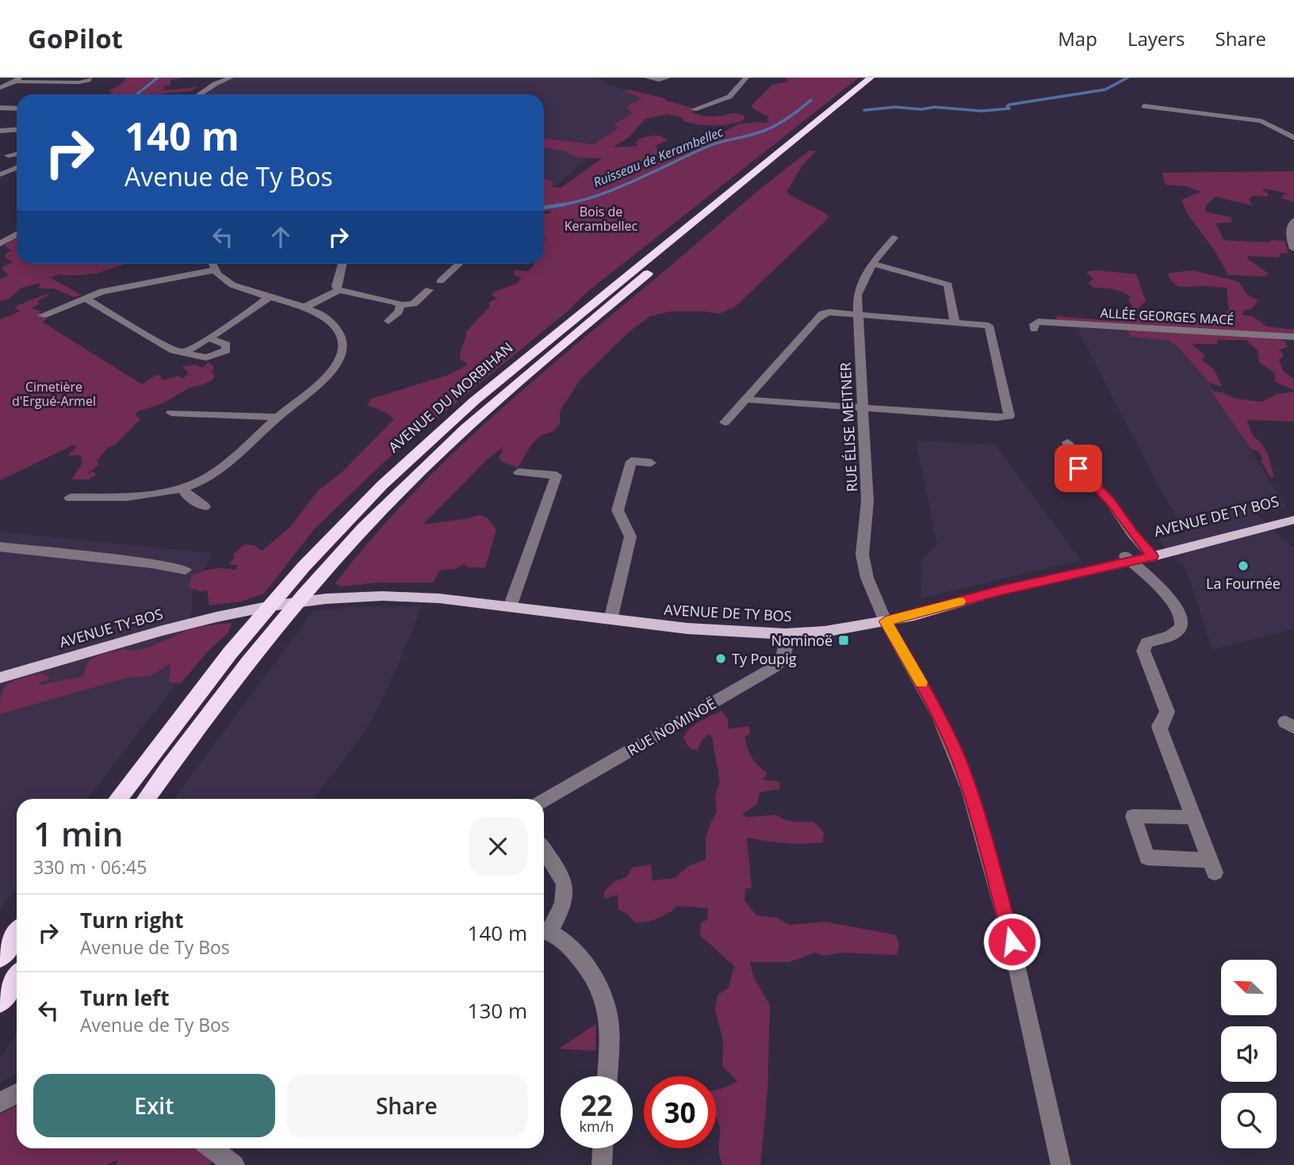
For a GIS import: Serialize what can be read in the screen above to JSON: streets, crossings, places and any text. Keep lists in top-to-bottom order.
{
  "streets": {
    "highway": ["AVENUE DU MORBIHAN"],
    "main road": ["AVENUE DE TY BOS", "AVENUE TY-BOS"],
    "street": ["ALLÉE GEORGES MACÉ", "RUE ÉLISE MEITNER", "RUE NOMINOË"]
  },
  "crossings": [
    ["RUE ÉLISE MEITNER", "AVENUE DE TY BOS"],
    ["AVENUE DE TY BOS", "AVENUE TY-BOS"],
    ["AVENUE DE TY BOS", "RUE NOMINOË"]
  ],
  "water": ["Ruisseau de Kerambellec"],
  "parks": ["Bois de Kerambellec", "Cimetière d'Ergué-Armel"],
  "places": {
    "other": ["La Fournée", "Ty Poupig"],
    "transit": ["Nominoë"]
  },
  "north": "top left",
  "page": {
    "header": "GoPilot",
    "nav": ["Map", "Layers", "Share"],
    "turn": ["140 m", "Avenue de Ty Bos"],
    "heading": ["1 min", "330 m · 06:45"],
    "list": [
      {
        "name": "Turn right",
        "note": "Avenue de Ty Bos",
        "value": "140 m"
      },
      {
        "name": "Turn left",
        "note": "Avenue de Ty Bos",
        "value": "130 m"
      }
    ],
    "buttons": ["Exit", "Share"],
    "speed": "22 km/h",
    "limit": "30"
  }
}
